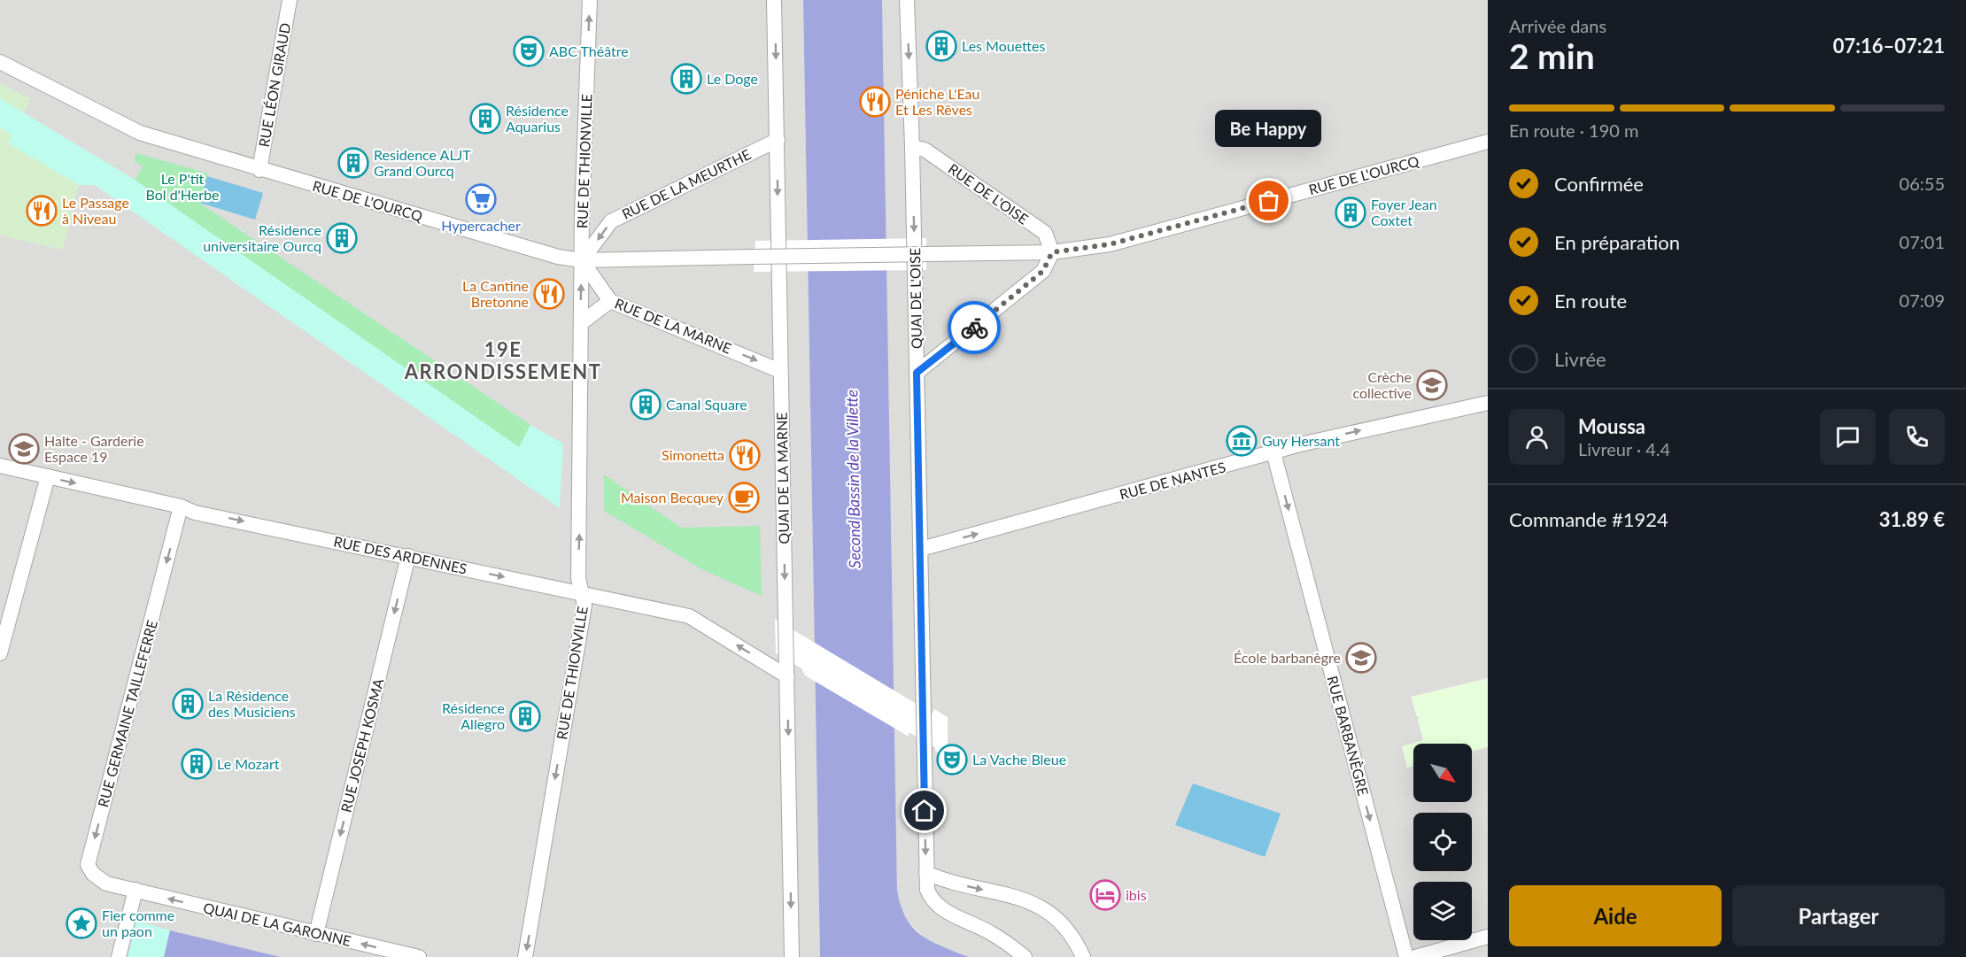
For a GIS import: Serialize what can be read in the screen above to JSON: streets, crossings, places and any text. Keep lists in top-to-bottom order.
{
  "streets": {
    "street": [
      "RUE LÉON GIRAUD",
      "RUE DE THIONVILLE",
      "RUE DE L'OURCQ",
      "RUE DE LA MEURTHE",
      "RUE DE L'OISE",
      "QUAI DE L'OISE",
      "RUE DE LA MARNE",
      "QUAI DE LA MARNE",
      "RUE DE NANTES",
      "RUE DES ARDENNES",
      "RUE GERMAINE TAILLEFERRE",
      "RUE BARBANÈGRE",
      "RUE JOSEPH KOSMA",
      "QUAI DE LA GARONNE"
    ]
  },
  "crossings": [
    ["RUE LÉON GIRAUD", "RUE DE L'OURCQ"],
    ["RUE DE THIONVILLE", "RUE DE L'OURCQ"],
    ["RUE DE THIONVILLE", "RUE DE LA MEURTHE"],
    ["RUE DE THIONVILLE", "RUE DE LA MARNE"],
    ["RUE DE THIONVILLE", "RUE DES ARDENNES"],
    ["RUE DE L'OURCQ", "RUE DE LA MEURTHE"],
    ["RUE DE L'OURCQ", "RUE DE L'OISE"],
    ["RUE DE L'OURCQ", "RUE DE LA MARNE"],
    ["RUE DE LA MEURTHE", "RUE DE LA MARNE"],
    ["RUE DE LA MEURTHE", "QUAI DE LA MARNE"],
    ["RUE DE L'OISE", "QUAI DE L'OISE"],
    ["QUAI DE L'OISE", "RUE DE NANTES"],
    ["RUE DE LA MARNE", "QUAI DE LA MARNE"],
    ["QUAI DE LA MARNE", "RUE DES ARDENNES"],
    ["RUE DE NANTES", "RUE BARBANÈGRE"],
    ["RUE DES ARDENNES", "RUE GERMAINE TAILLEFERRE"],
    ["RUE DES ARDENNES", "RUE JOSEPH KOSMA"],
    ["RUE GERMAINE TAILLEFERRE", "QUAI DE LA GARONNE"],
    ["RUE JOSEPH KOSMA", "QUAI DE LA GARONNE"]
  ],
  "one_way": [
    "RUE DE LA MEURTHE",
    "QUAI DE L'OISE",
    "RUE DE LA MARNE",
    "QUAI DE LA MARNE",
    "RUE DE NANTES",
    "RUE GERMAINE TAILLEFERRE",
    "RUE BARBANÈGRE",
    "RUE JOSEPH KOSMA",
    "QUAI DE LA GARONNE"
  ],
  "districts": ["19E ARRONDISSEMENT"],
  "water": ["Second Bassin de la Villette"],
  "parks": ["Le P'tit Bol d'Herbe"],
  "places": {
    "building": [
      "Les Mouettes",
      "Le Doge",
      "Résidence Aquarius",
      "Residence ALJT Grand Ourcq",
      "Foyer Jean Coxtet",
      "Résidence universitaire Ourcq",
      "Canal Square",
      "La Résidence des Musiciens",
      "Résidence Allegro",
      "Le Mozart"
    ],
    "theatre": ["ABC Théâtre", "La Vache Bleue"],
    "restaurant": [
      "Péniche L'Eau Et Les Rêves",
      "Le Passage à Niveau",
      "La Cantine Bretonne",
      "Simonetta"
    ],
    "supermarket": ["Hypercacher"],
    "other": ["Be Happy"],
    "school or university": ["Crèche collective", "Halte - Garderie Espace 19", "École barbanègre"],
    "museum": ["Guy Hersant"],
    "cafe": ["Maison Becquey"],
    "hotel": ["ibis"],
    "place": ["Fier comme un paon"]
  },
  "north": "bottom right",
  "page": {
    "heading": ["2 min", "Arrivée dans", "07:16–07:21"],
    "panel": [
      "Moussa",
      "Livreur · 4.4",
      "Commande #1924",
      "31.89 €"
    ],
    "bar": "En route · 190 m",
    "bubble": "Be Happy",
    "list": [
      ["Confirmée", "06:55"],
      ["En préparation", "07:01"],
      ["En route", "07:09"],
      "Livrée"
    ],
    "buttons": ["Aide", "Partager"]
  }
}
